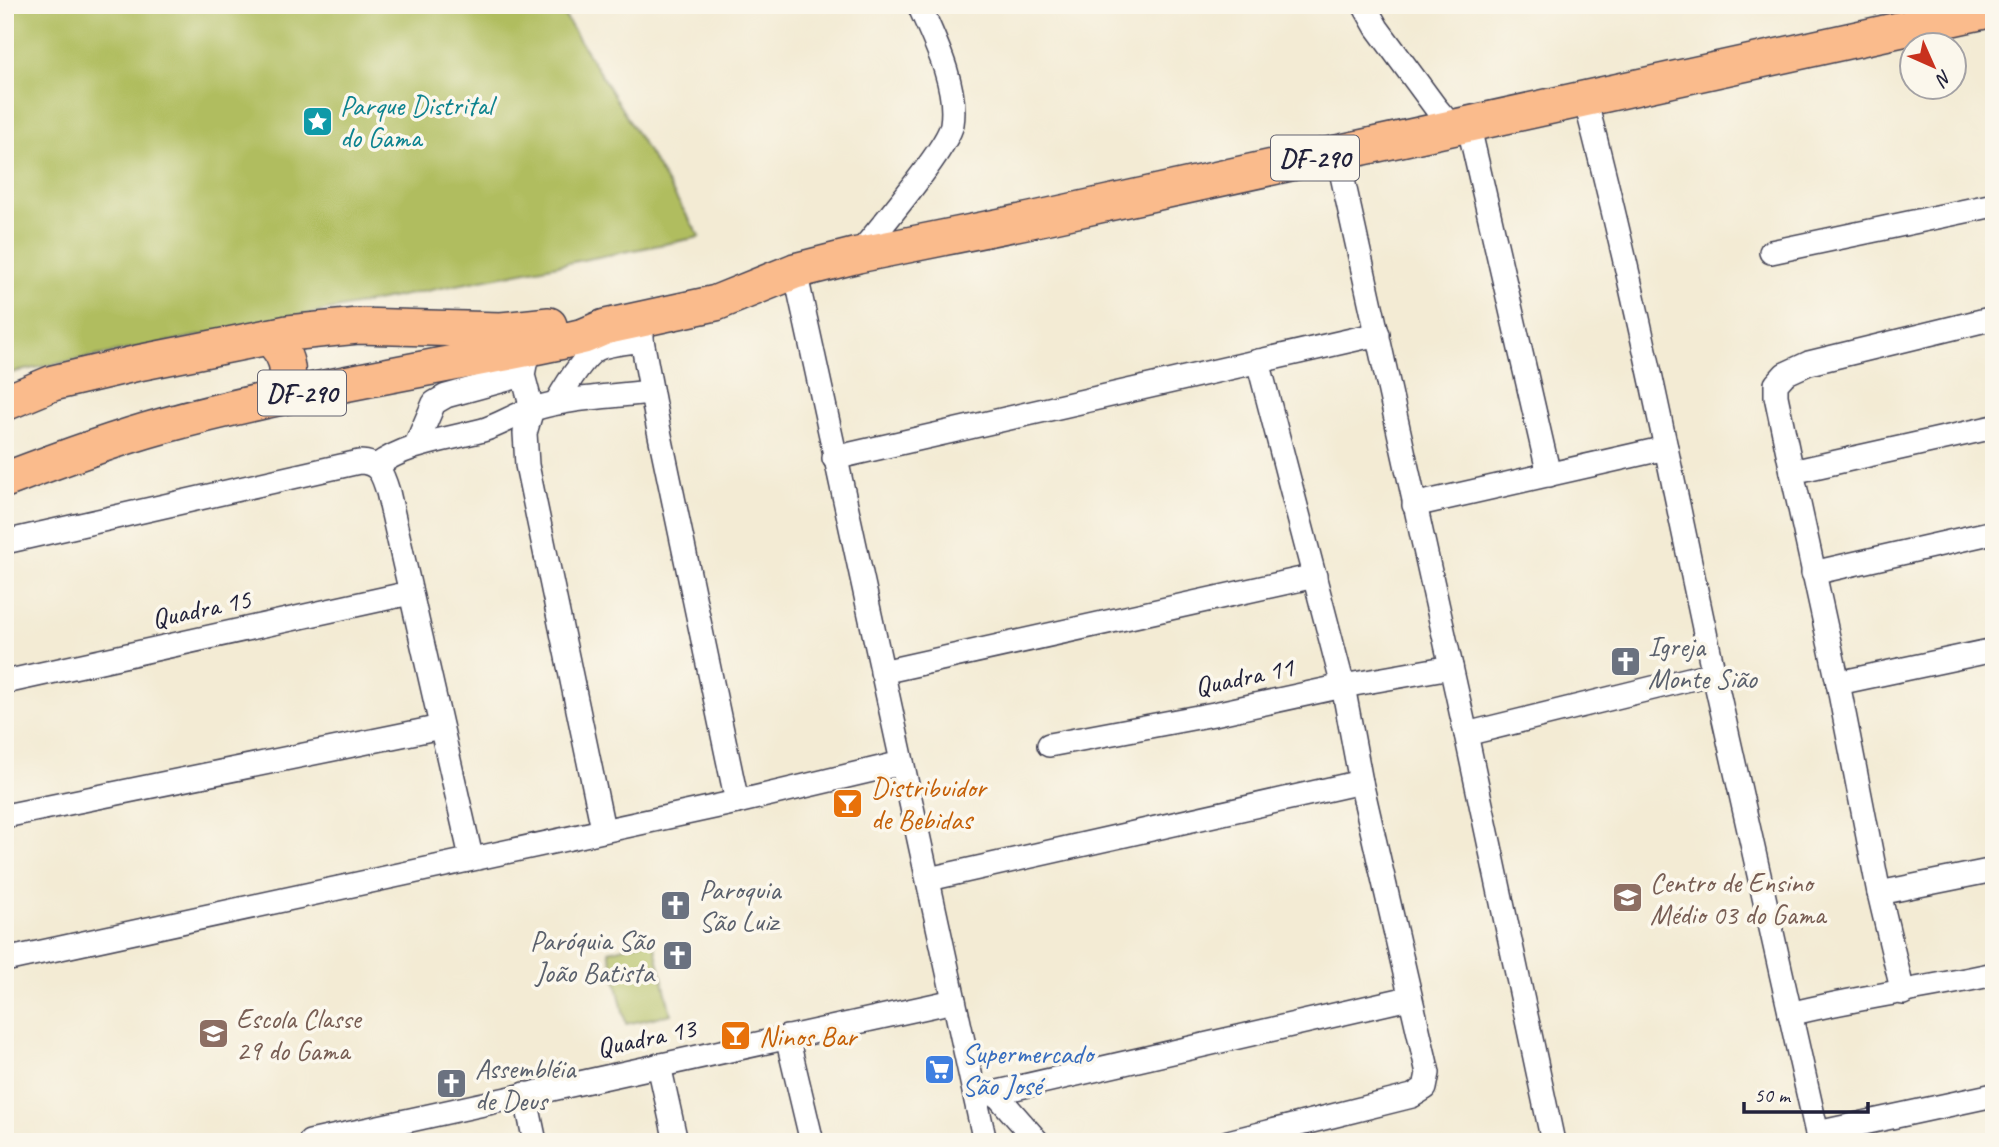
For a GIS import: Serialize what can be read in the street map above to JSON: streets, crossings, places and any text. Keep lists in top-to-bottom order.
{
  "streets": {
    "highway": ["DF-290"],
    "street": ["Quadra 15", "Quadra 11", "Quadra 13"]
  },
  "places": {
    "place": ["Parque Distrital do Gama"],
    "church": [
      "Igreja Monte Sião",
      "Paroquia São Luiz",
      "Paróquia São João Batista",
      "Assembléia de Deus"
    ],
    "bar": ["Distribuidor de Bebidas", "Ninos Bar"],
    "school or university": ["Centro de Ensino Médio 03 do Gama", "Escola Classe 29 do Gama"],
    "supermarket": ["Supermercado São José"]
  },
  "scale_bar": "50 m",
  "north": "bottom right"
}
